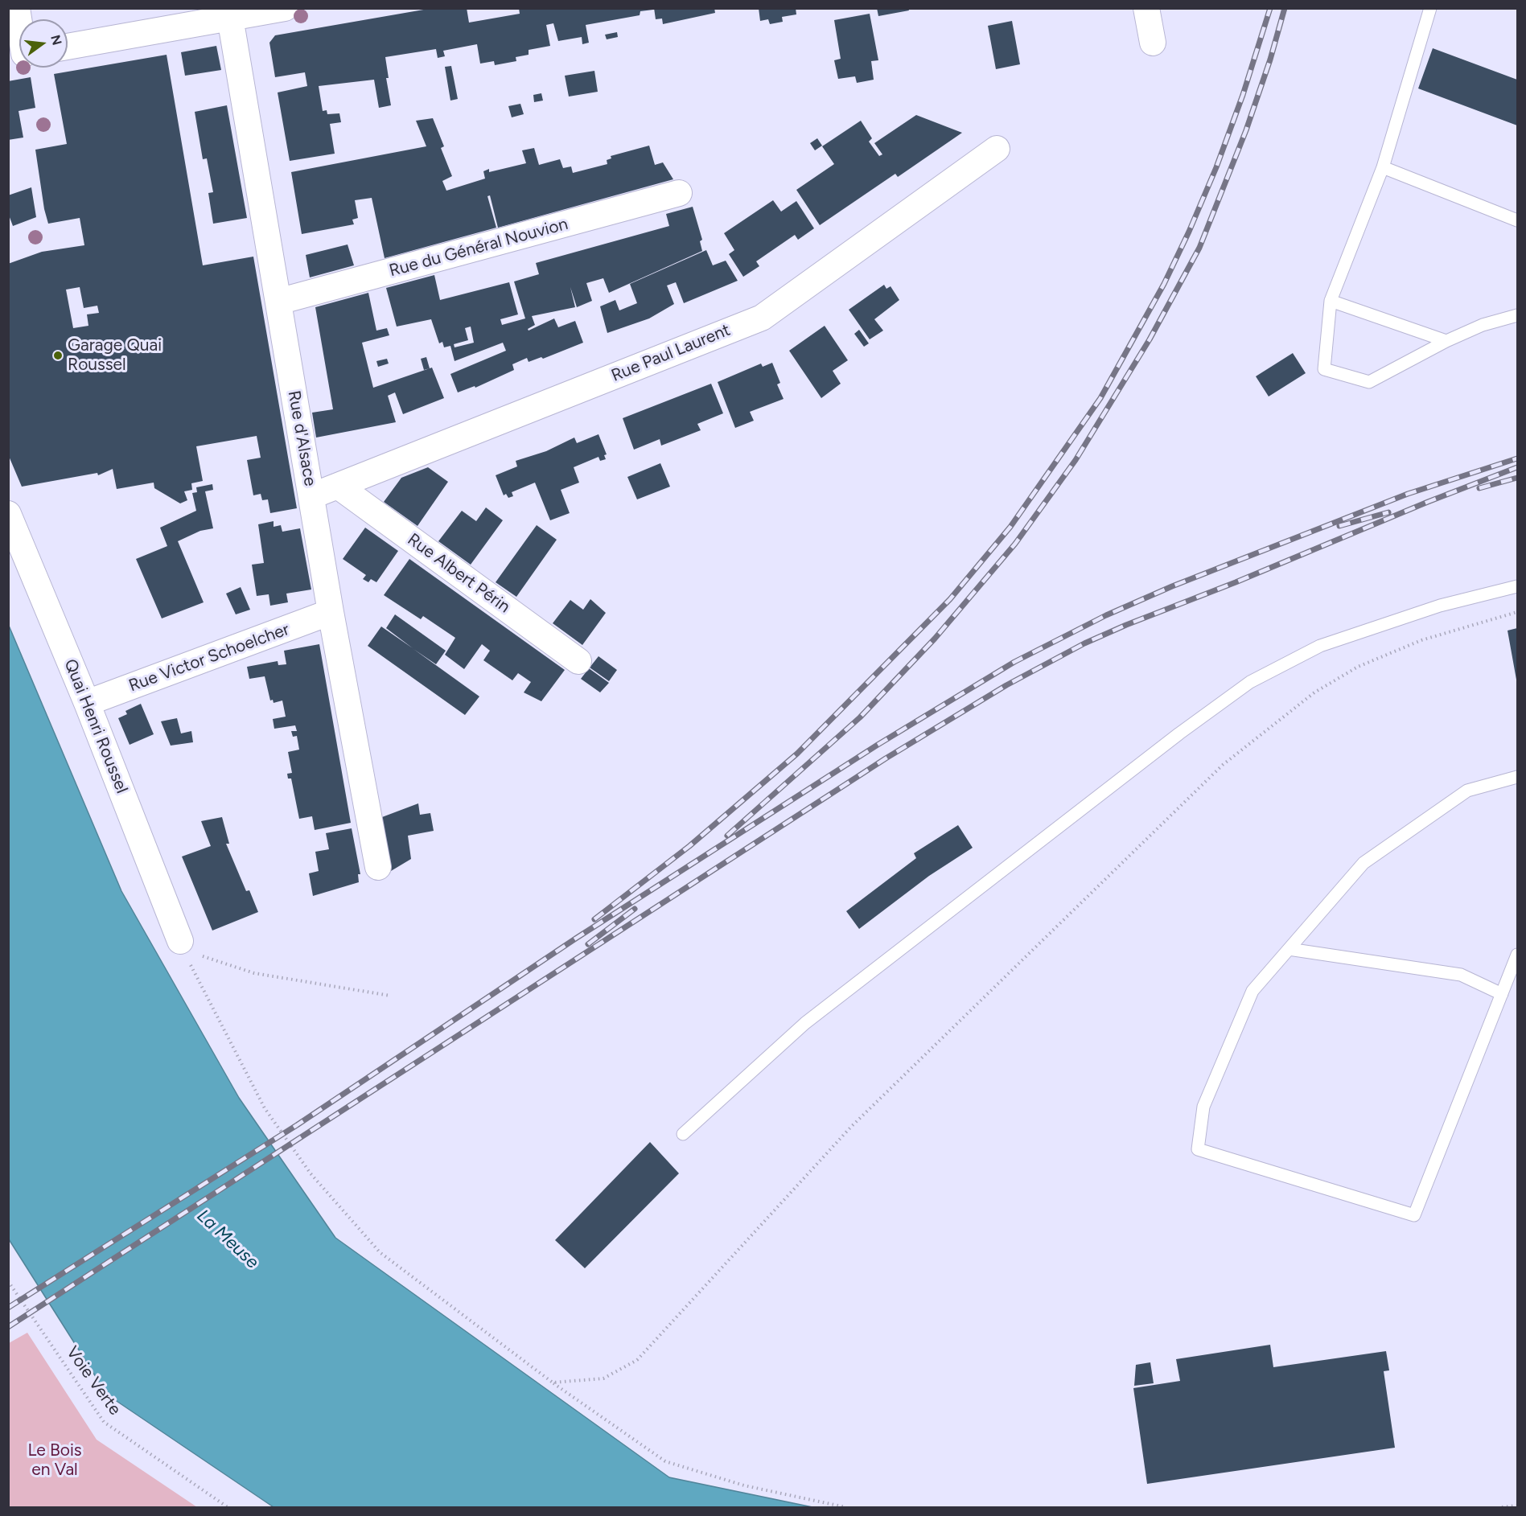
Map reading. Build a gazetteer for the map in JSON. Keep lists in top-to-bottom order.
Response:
{
  "streets": {
    "street": [
      "Rue du Général Nouvion",
      "Rue Paul Laurent",
      "Rue d'Alsace",
      "Rue Albert Périn",
      "Rue Victor Schoelcher",
      "Quai Henri Roussel"
    ],
    "path": ["Voie Verte"]
  },
  "crossings": [
    ["Rue du Général Nouvion", "Rue d'Alsace"],
    ["Rue Paul Laurent", "Rue d'Alsace"],
    ["Rue Paul Laurent", "Rue Albert Périn"],
    ["Rue d'Alsace", "Rue Victor Schoelcher"],
    ["Rue Victor Schoelcher", "Quai Henri Roussel"]
  ],
  "water": ["La Meuse"],
  "parks": ["Le Bois en Val"],
  "places": ["Garage Quai Roussel"],
  "north": "right"
}
